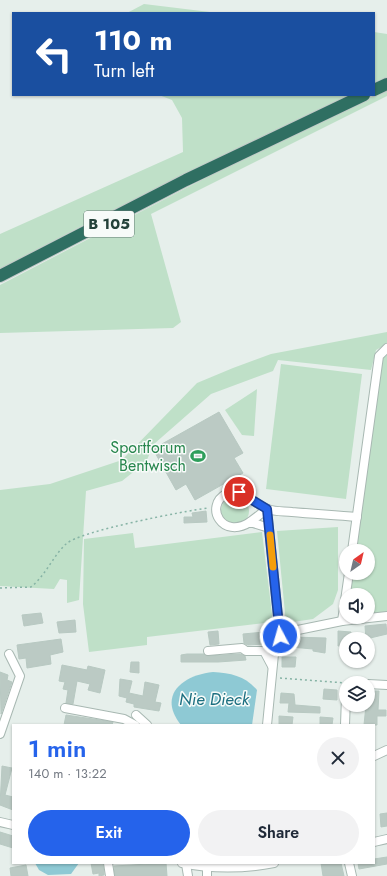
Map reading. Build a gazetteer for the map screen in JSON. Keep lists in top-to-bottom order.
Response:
{
  "streets": {
    "highway": ["B 105"]
  },
  "water": ["Nie Dieck"],
  "places": {
    "sports": ["Sportforum Bentwisch"]
  },
  "north": "top right",
  "page": {
    "turn": ["110 m", "Turn left"],
    "heading": ["1 min", "140 m · 13:22"],
    "buttons": ["Exit", "Share"]
  }
}
